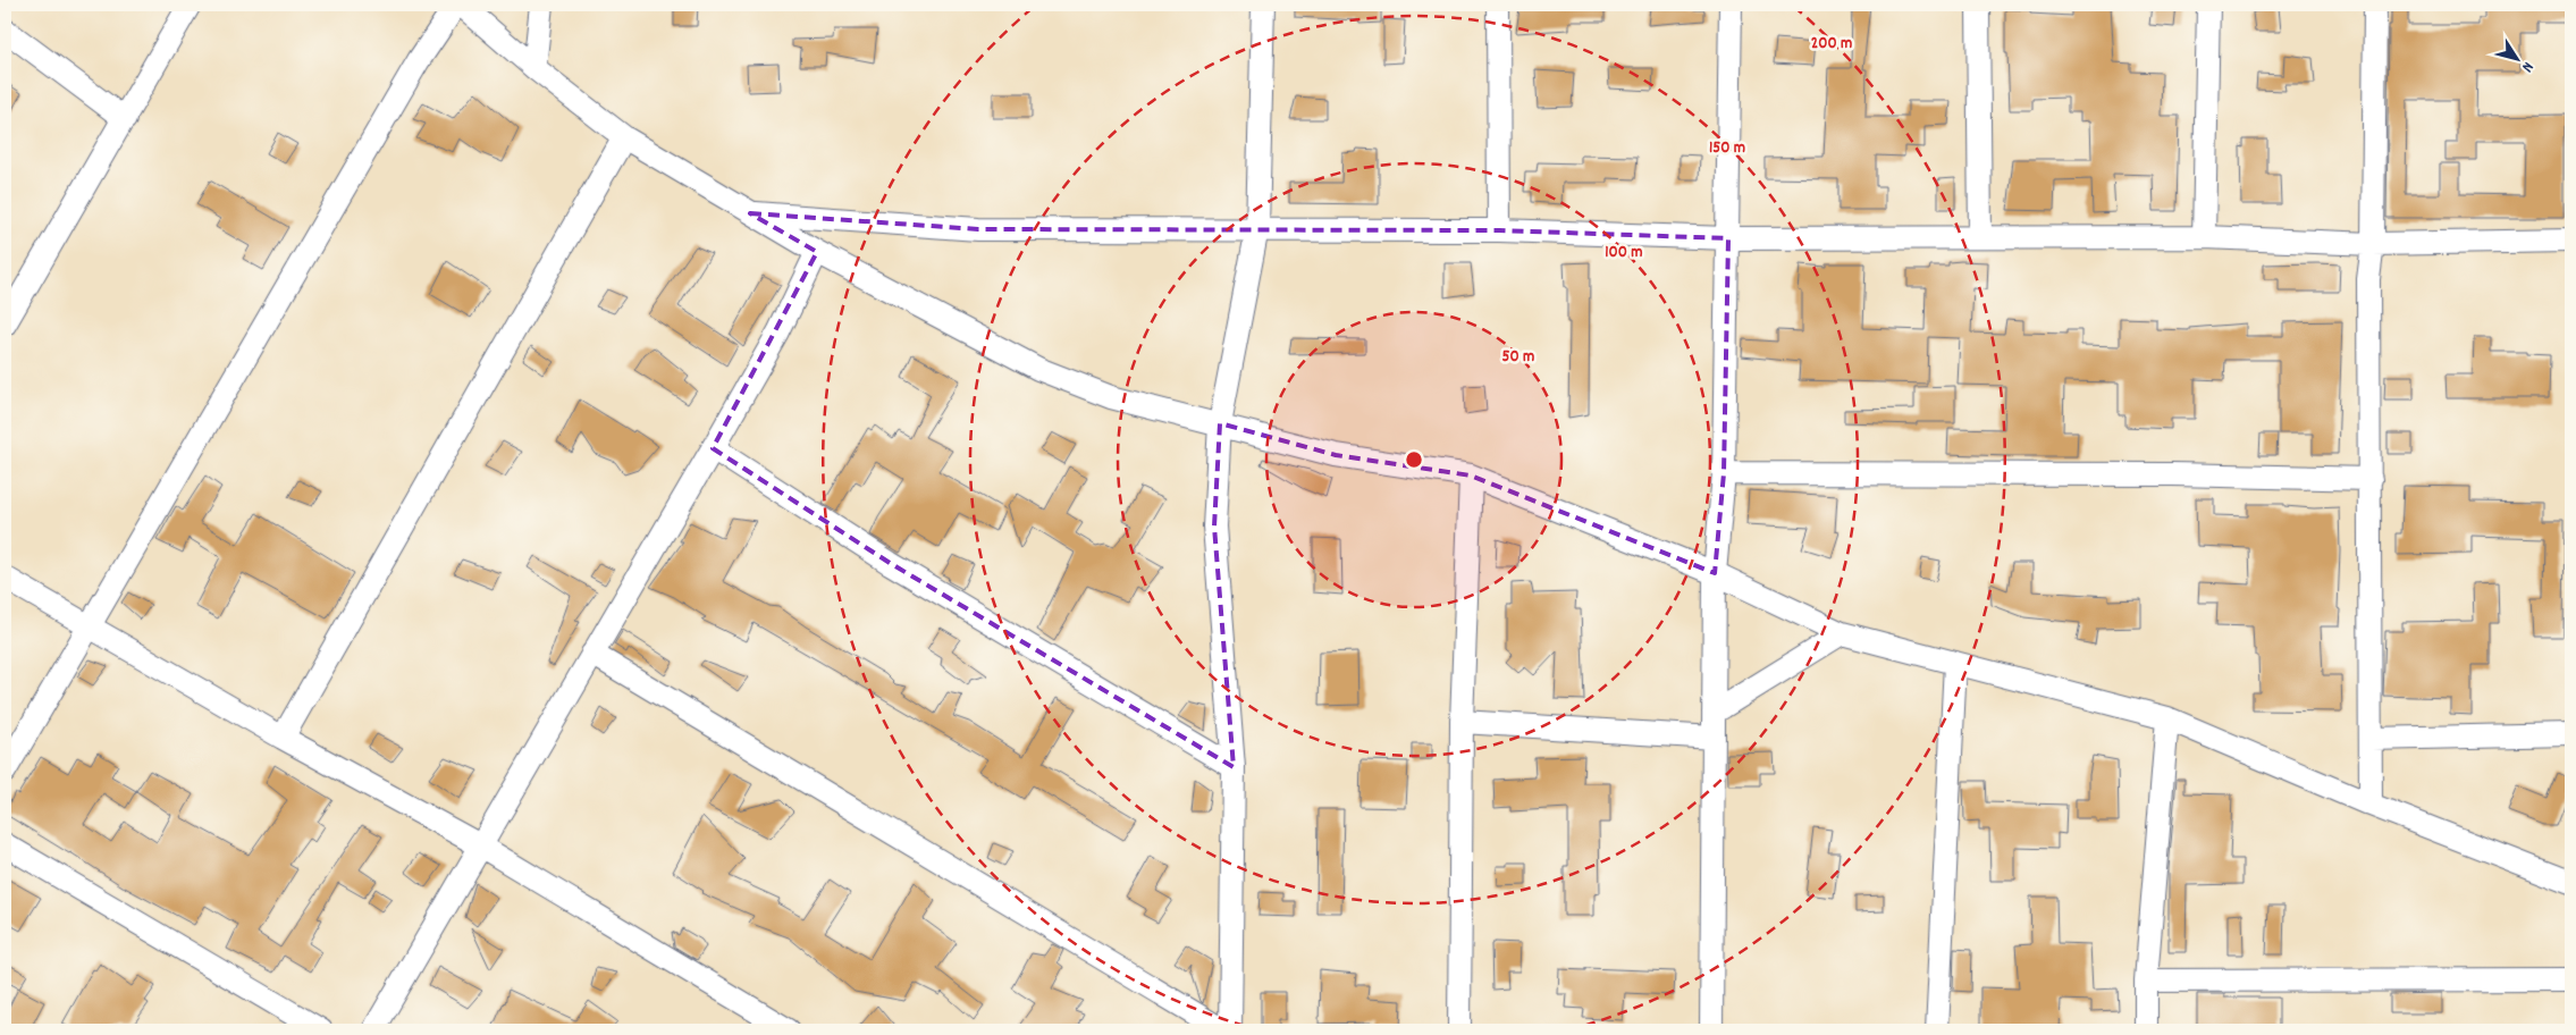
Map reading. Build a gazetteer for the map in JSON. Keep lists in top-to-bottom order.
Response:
{
  "north": "bottom right",
  "rings": [
    "200 m",
    "150 m",
    "100 m",
    "50 m"
  ]
}
